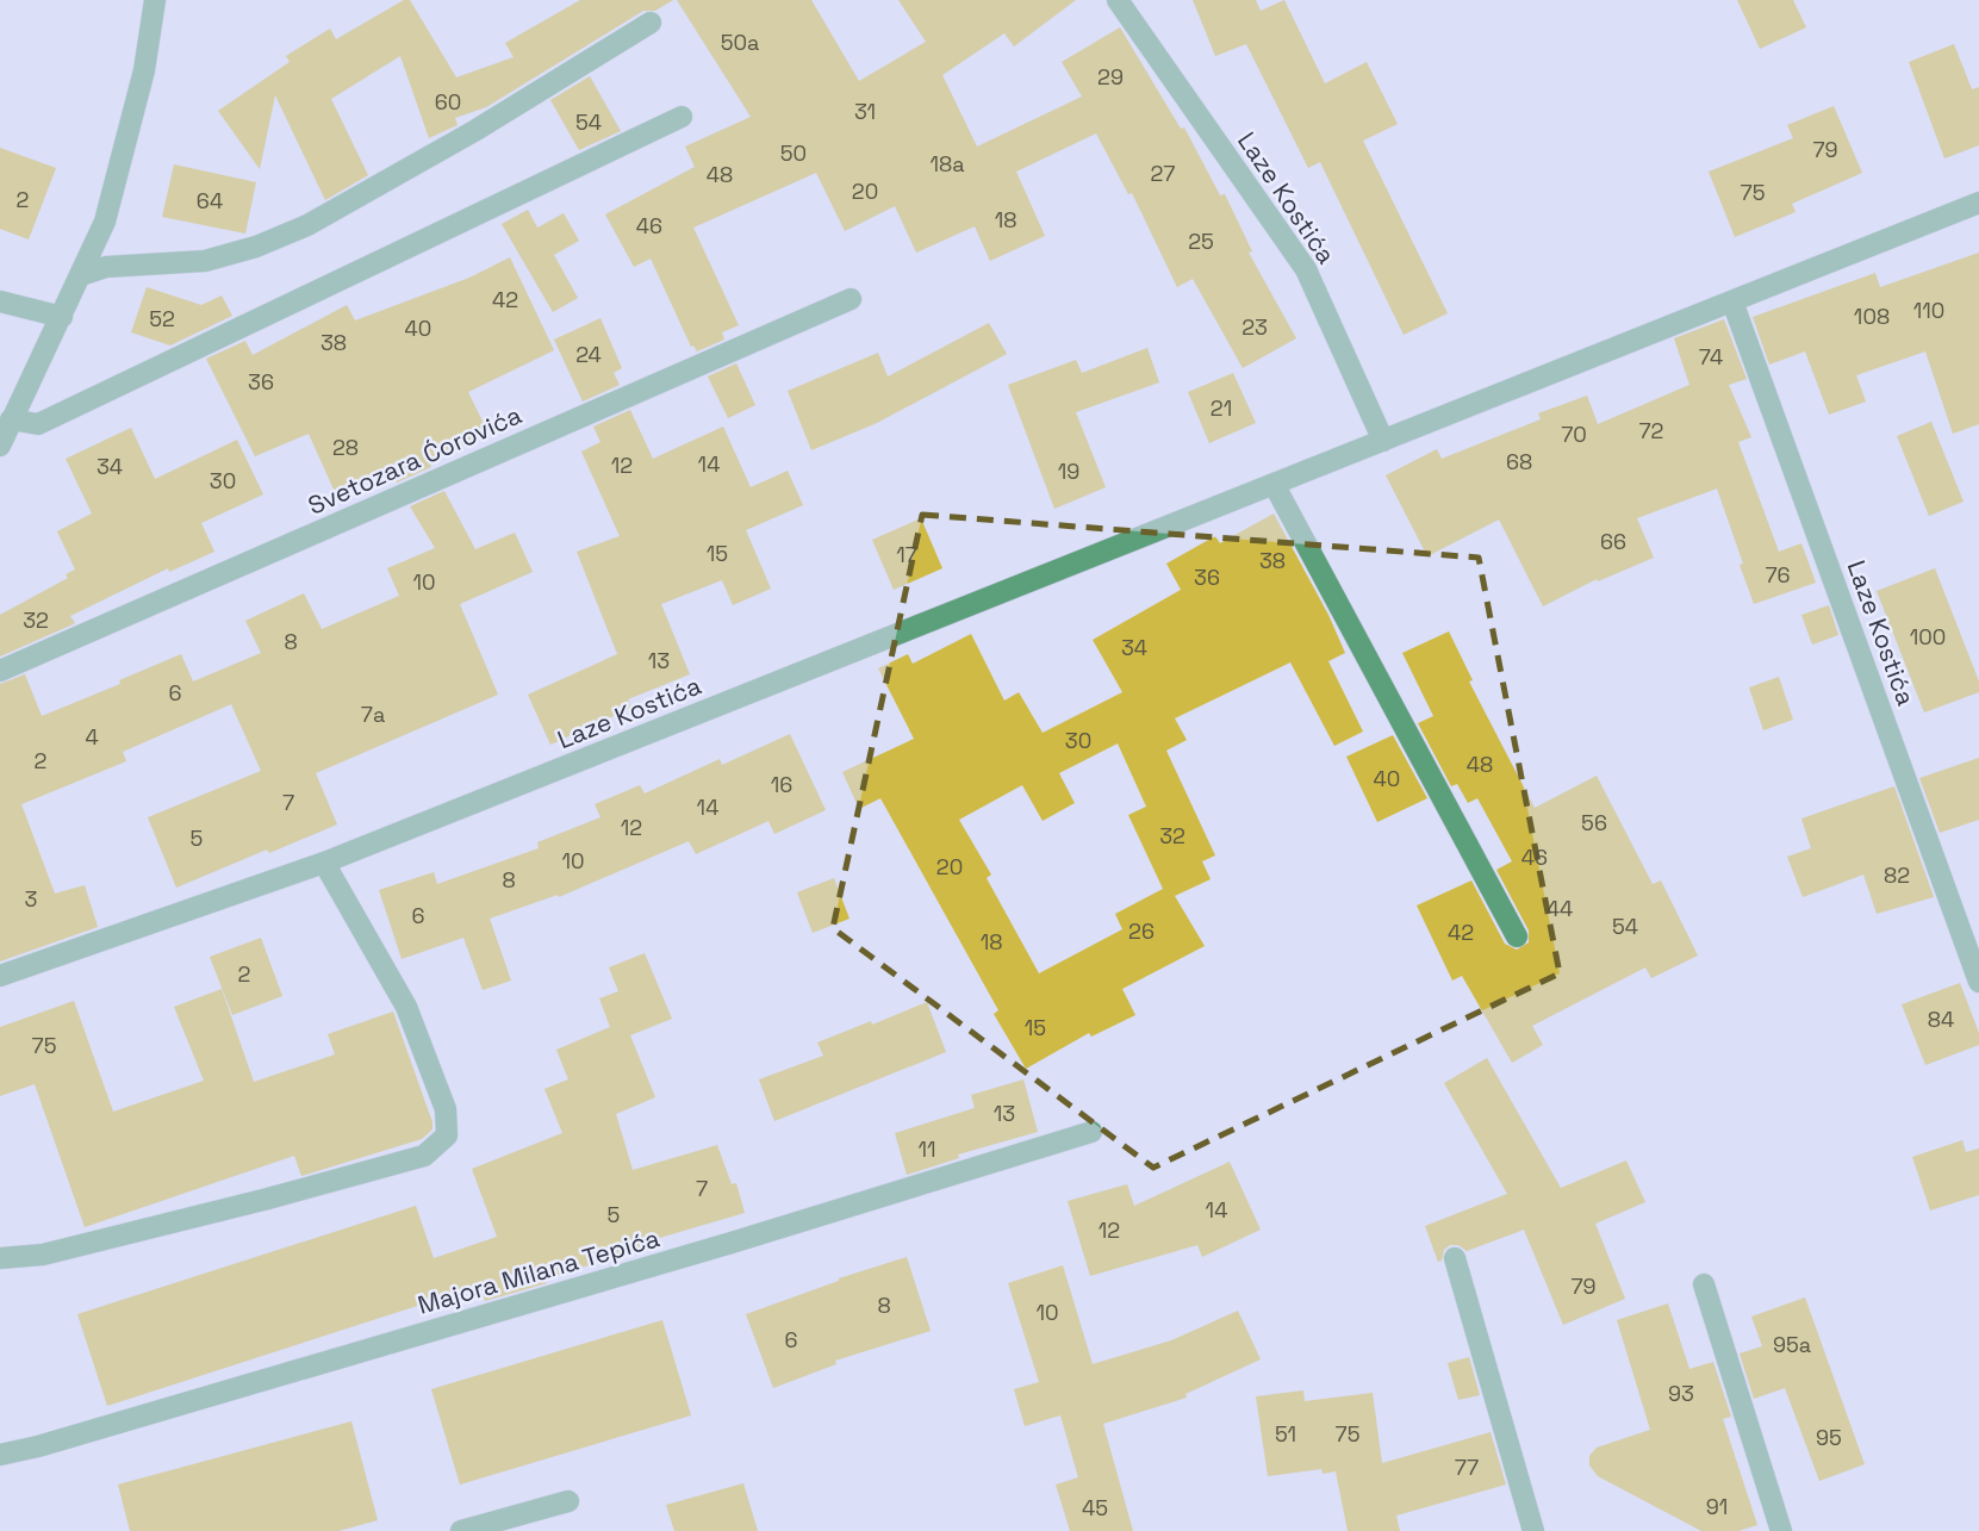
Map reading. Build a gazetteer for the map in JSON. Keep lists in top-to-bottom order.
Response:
{
  "streets": {
    "street": ["Laze Kostića", "Svetozara Ćorovića", "Majora Milana Tepića"]
  },
  "house_numbers": [
    "50a",
    "29",
    "60",
    "31",
    "54",
    "79",
    "50",
    "18a",
    "27",
    "48",
    "20",
    "75",
    "2",
    "64",
    "18",
    "46",
    "25",
    "42",
    "110",
    "108",
    "52",
    "23",
    "40",
    "38",
    "24",
    "74",
    "36",
    "21",
    "72",
    "70",
    "28",
    "68",
    "14",
    "12",
    "34",
    "19",
    "30",
    "66",
    "15",
    "17",
    "38",
    "76",
    "36",
    "10",
    "32",
    "100",
    "8",
    "34",
    "13",
    "6",
    "7a",
    "4",
    "30",
    "2",
    "48",
    "40",
    "16",
    "7",
    "14",
    "56",
    "12",
    "32",
    "5",
    "46",
    "10",
    "20",
    "82",
    "8",
    "3",
    "44",
    "6",
    "54",
    "26",
    "42",
    "18",
    "2",
    "84",
    "15",
    "75",
    "13",
    "11",
    "7",
    "14",
    "5",
    "12",
    "79",
    "8",
    "10",
    "6",
    "95a",
    "93",
    "51",
    "75",
    "95",
    "77",
    "91",
    "45"
  ]
}
